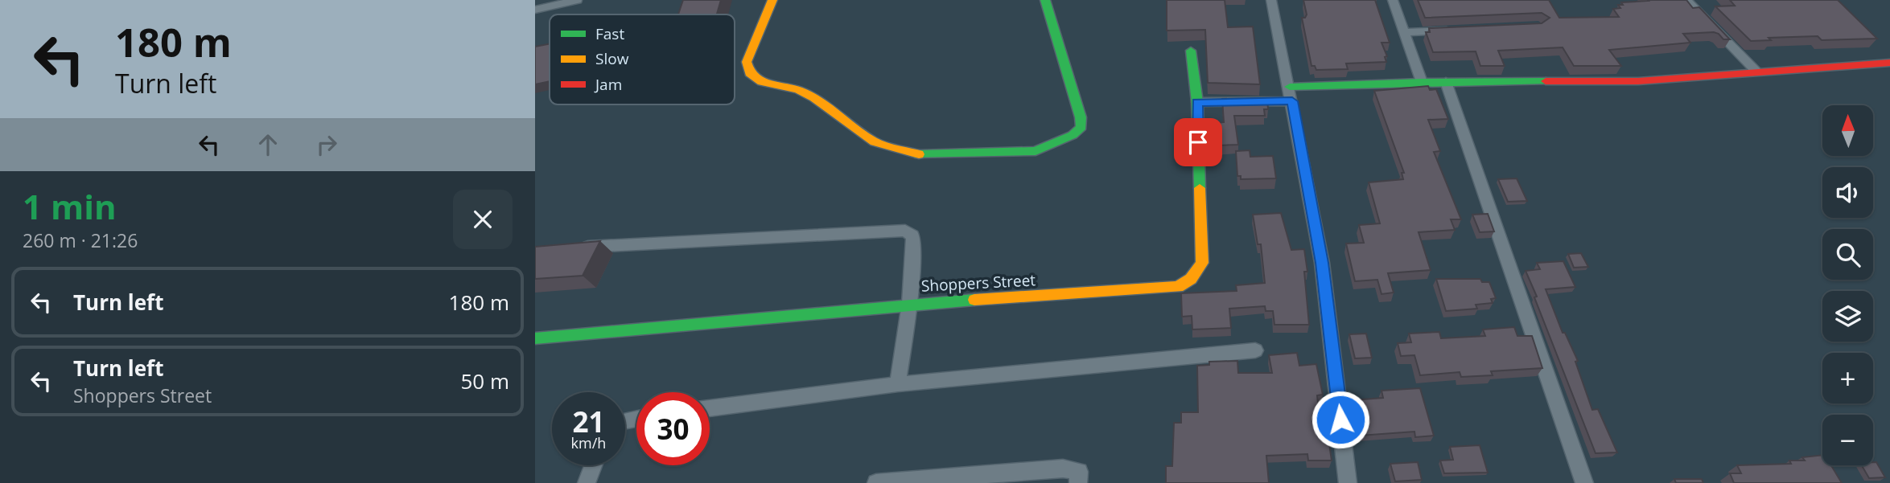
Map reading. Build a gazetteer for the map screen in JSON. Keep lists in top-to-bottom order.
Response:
{
  "streets": {
    "street": ["Shoppers Street"]
  },
  "legend": ["Fast", "Slow", "Jam"],
  "north": "top",
  "page": {
    "turn": ["180 m", "Turn left"],
    "map_buttons": ["+", "−"],
    "heading": ["1 min", "260 m · 21:26"],
    "list": [
      {
        "name": "Turn left",
        "value": "180 m"
      },
      {
        "name": "Turn left",
        "note": "Shoppers Street",
        "value": "50 m"
      }
    ],
    "speed": "21 km/h",
    "limit": "30"
  }
}
